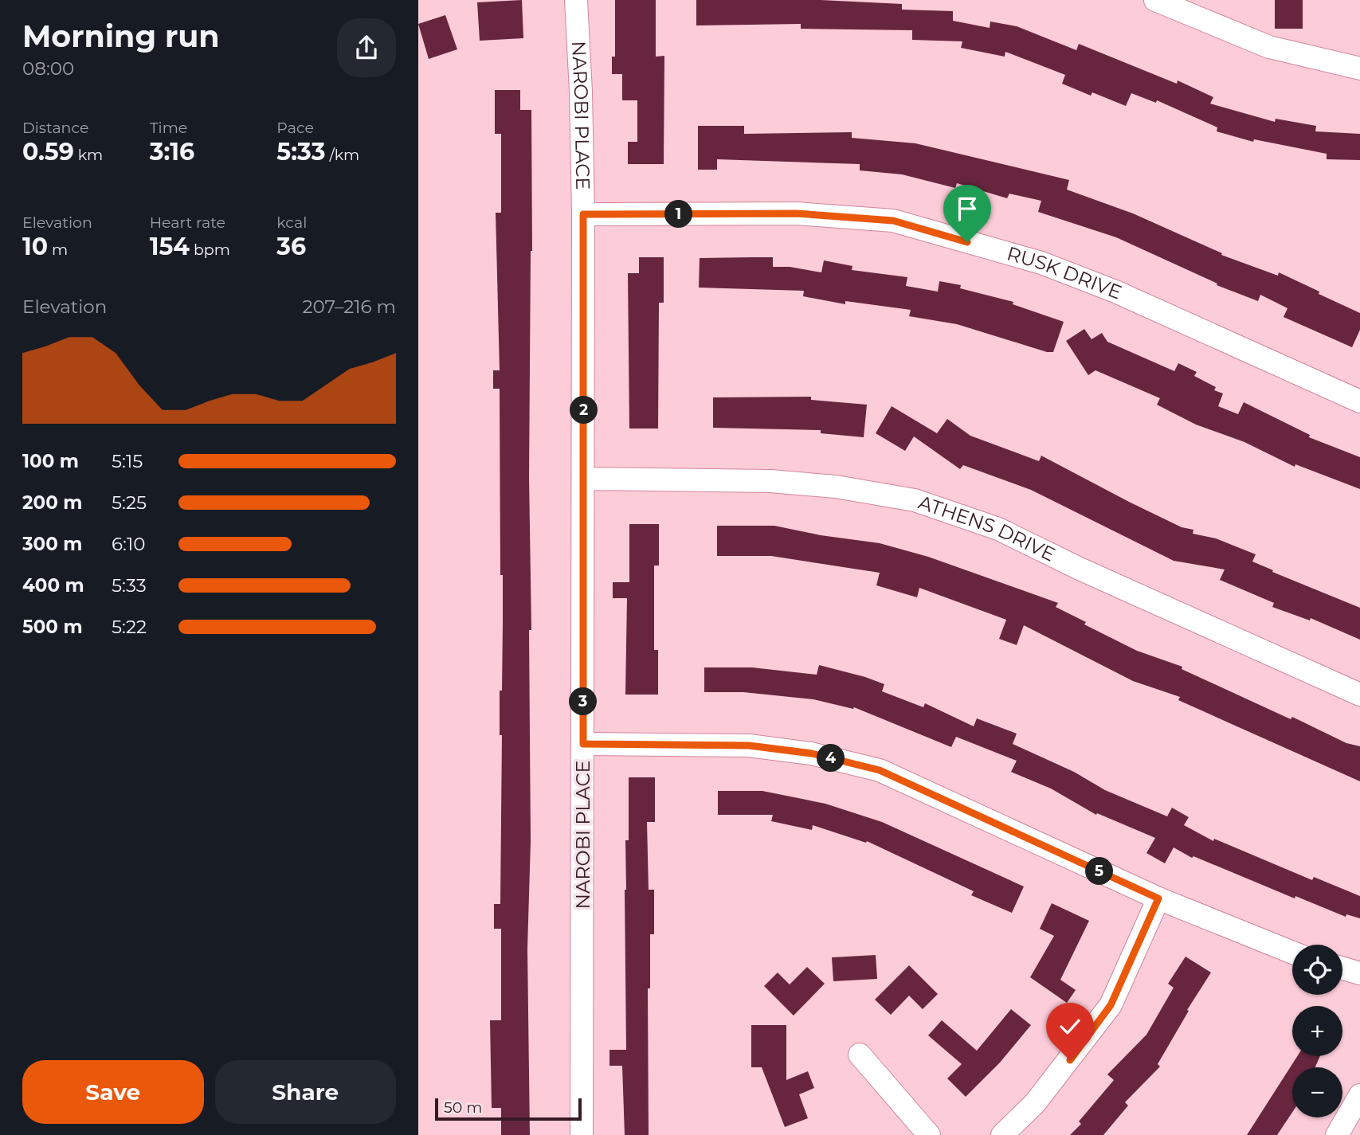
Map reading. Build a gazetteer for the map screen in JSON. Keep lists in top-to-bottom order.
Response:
{
  "streets": {
    "street": ["NAROBI PLACE", "RUSK DRIVE", "ATHENS DRIVE"]
  },
  "crossings": [
    ["NAROBI PLACE", "RUSK DRIVE"],
    ["NAROBI PLACE", "ATHENS DRIVE"]
  ],
  "scale_bar": "50 m",
  "page": {
    "heading": ["Morning run", "08:00"],
    "stats": [
      ["Distance", "0.59 km"],
      ["Time", "3:16"],
      ["Pace", "5:33 /km"],
      ["Elevation", "10 m"],
      ["Heart rate", "154 bpm"],
      ["kcal", "36"]
    ],
    "pins": [
      "1",
      "2",
      "3",
      "4",
      "5"
    ],
    "chart": ["Elevation", "207–216 m"],
    "list": [
      {
        "name": "100 m",
        "note": "5:15"
      },
      {
        "name": "200 m",
        "note": "5:25"
      },
      {
        "name": "300 m",
        "note": "6:10"
      },
      {
        "name": "400 m",
        "note": "5:33"
      },
      {
        "name": "500 m",
        "note": "5:22"
      }
    ],
    "map_buttons": ["+", "−"],
    "buttons": ["Save", "Share"],
    "scale": "50 m"
  }
}
